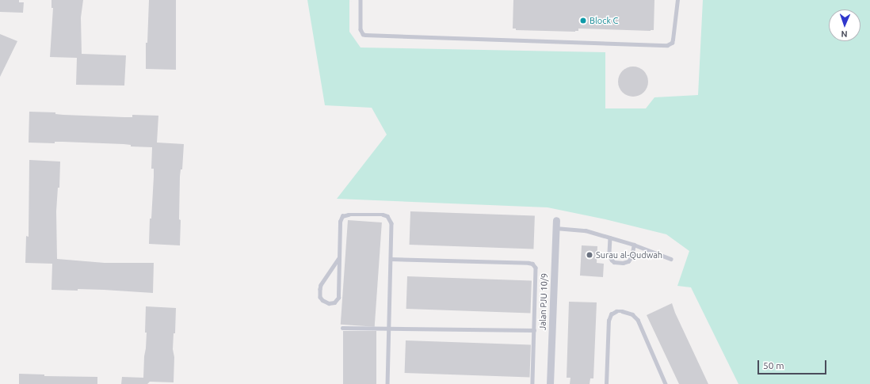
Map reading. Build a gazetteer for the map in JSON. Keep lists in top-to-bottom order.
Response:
{
  "streets": {
    "street": ["Jalan PJU 10/9"]
  },
  "places": ["Block C", "Surau al-Qudwah"],
  "scale_bar": "50 m",
  "north": "bottom"
}
